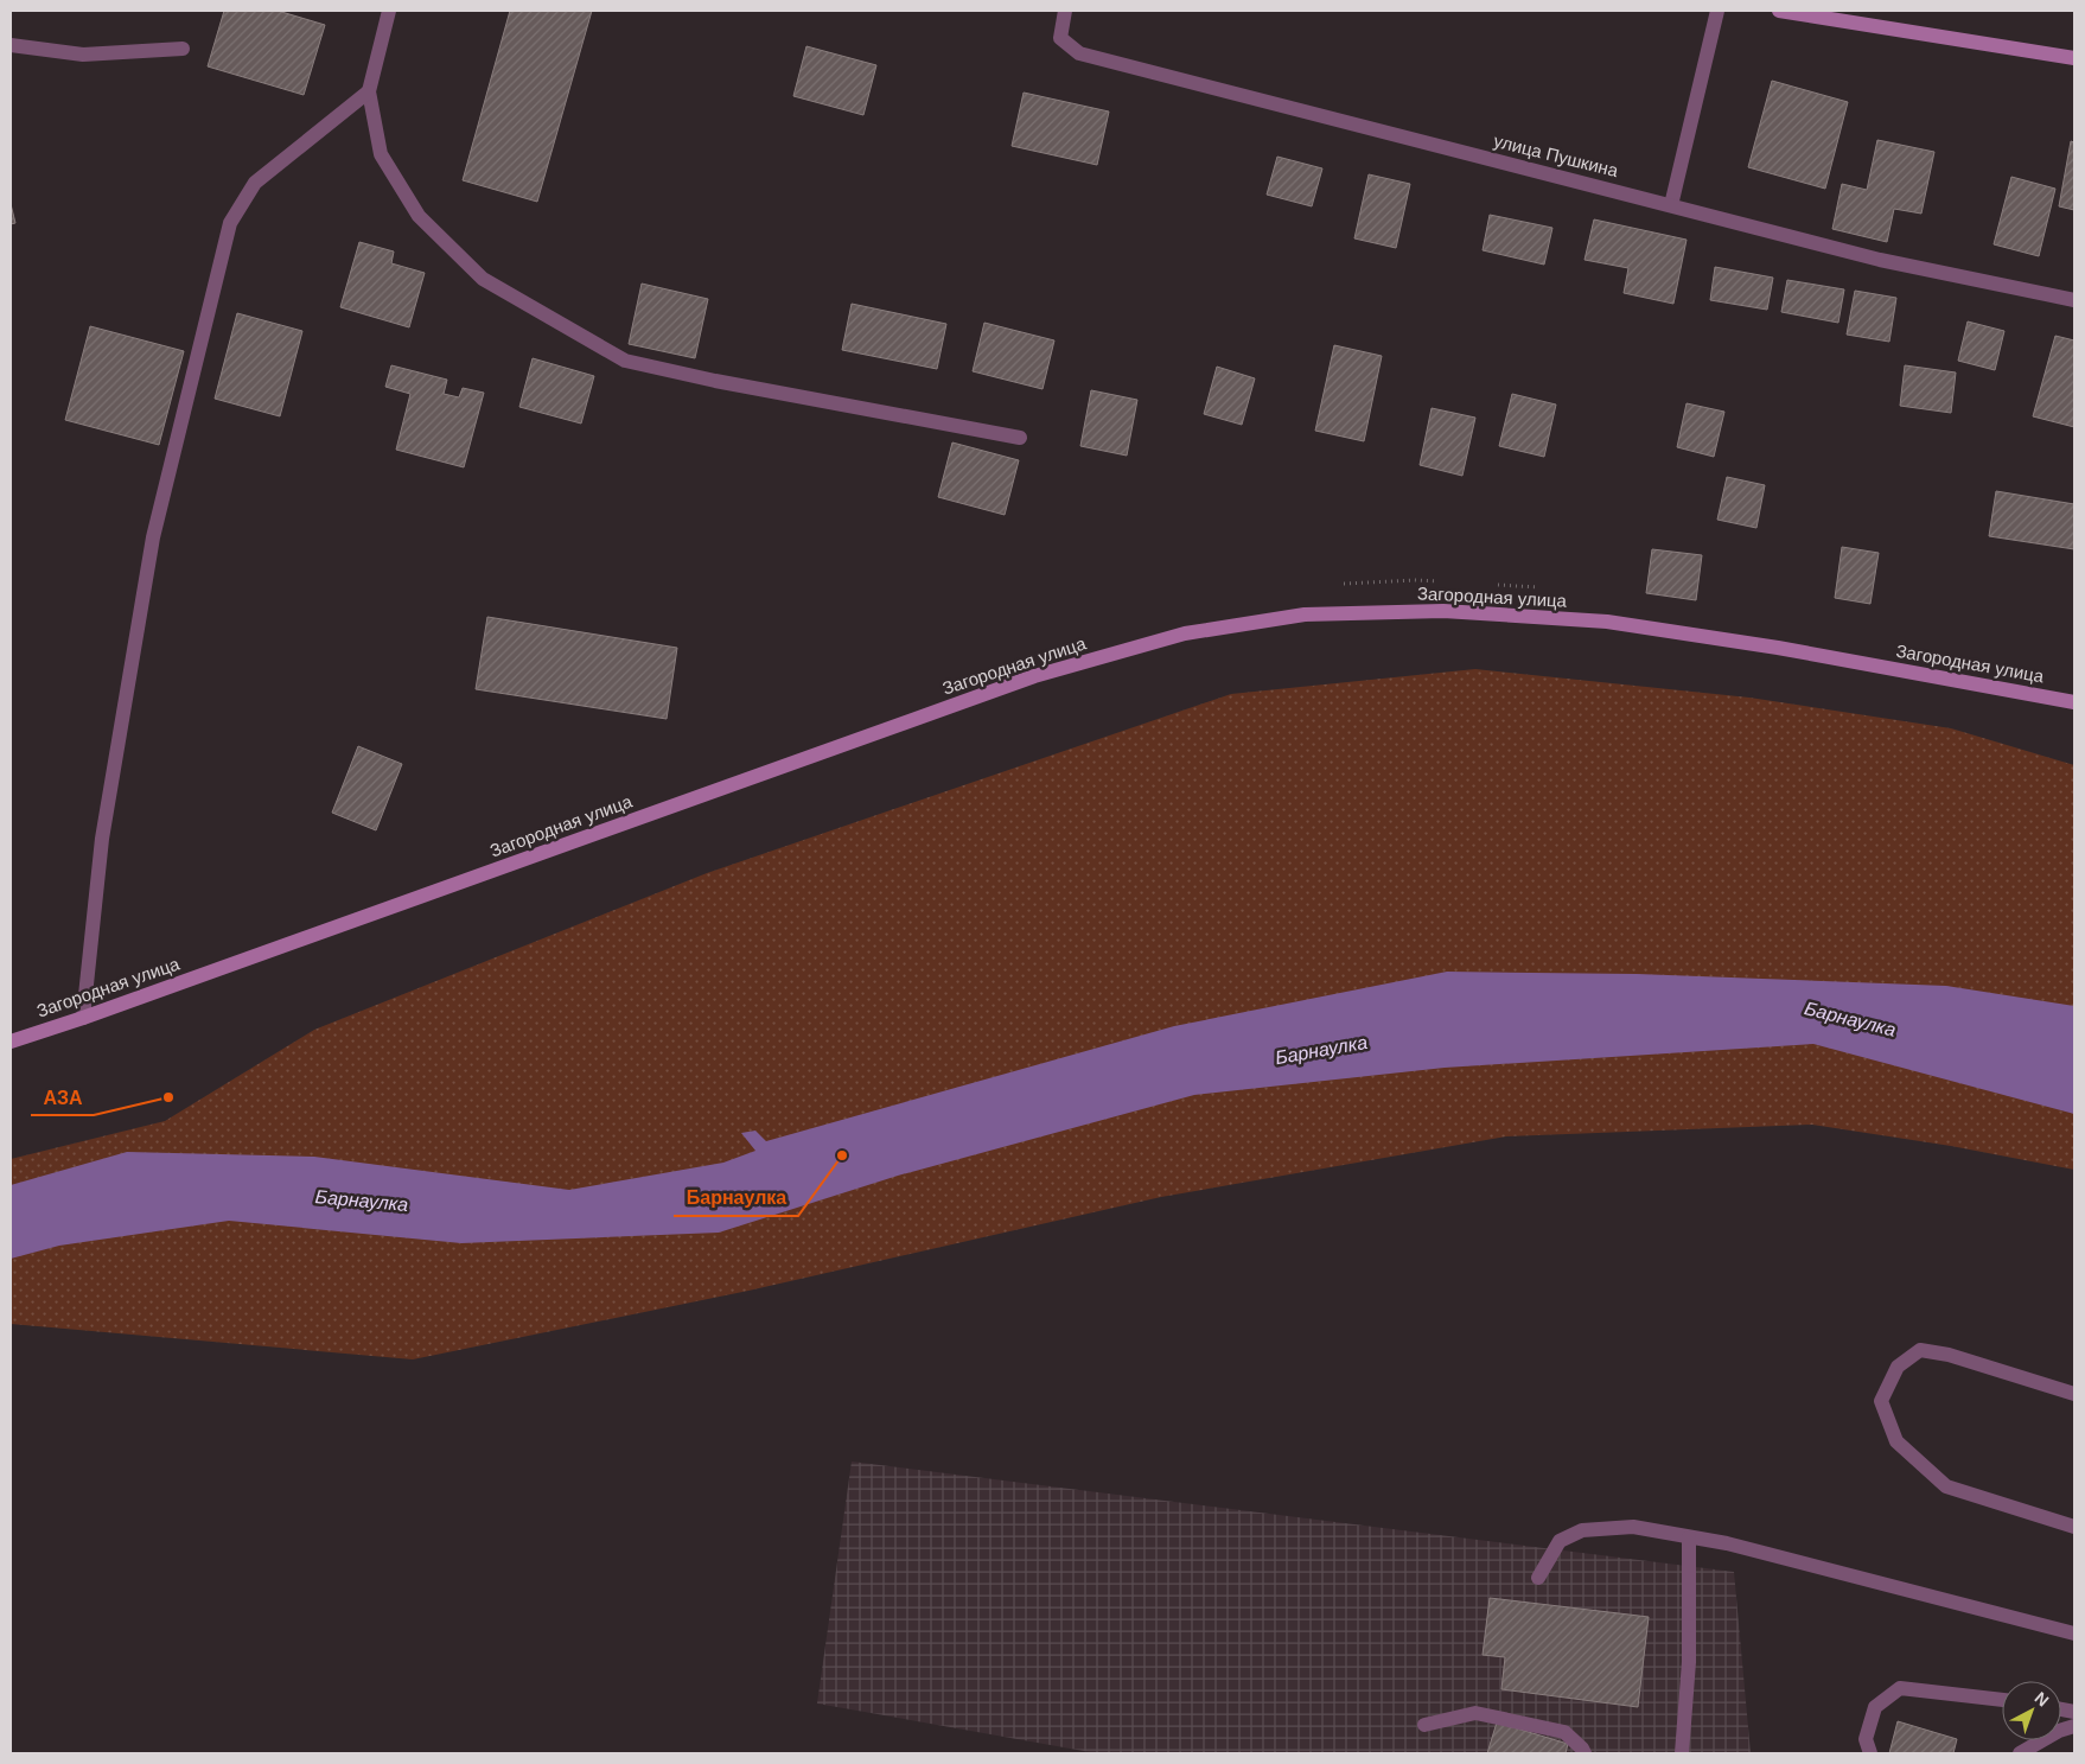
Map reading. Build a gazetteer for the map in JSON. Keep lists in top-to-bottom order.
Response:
{
  "streets": {
    "main road": ["Загородная улица"],
    "street": ["улица Пушкина"]
  },
  "water": ["Барнаулка"],
  "places": ["АЗА", "Барнаулка"],
  "north": "top right"
}
